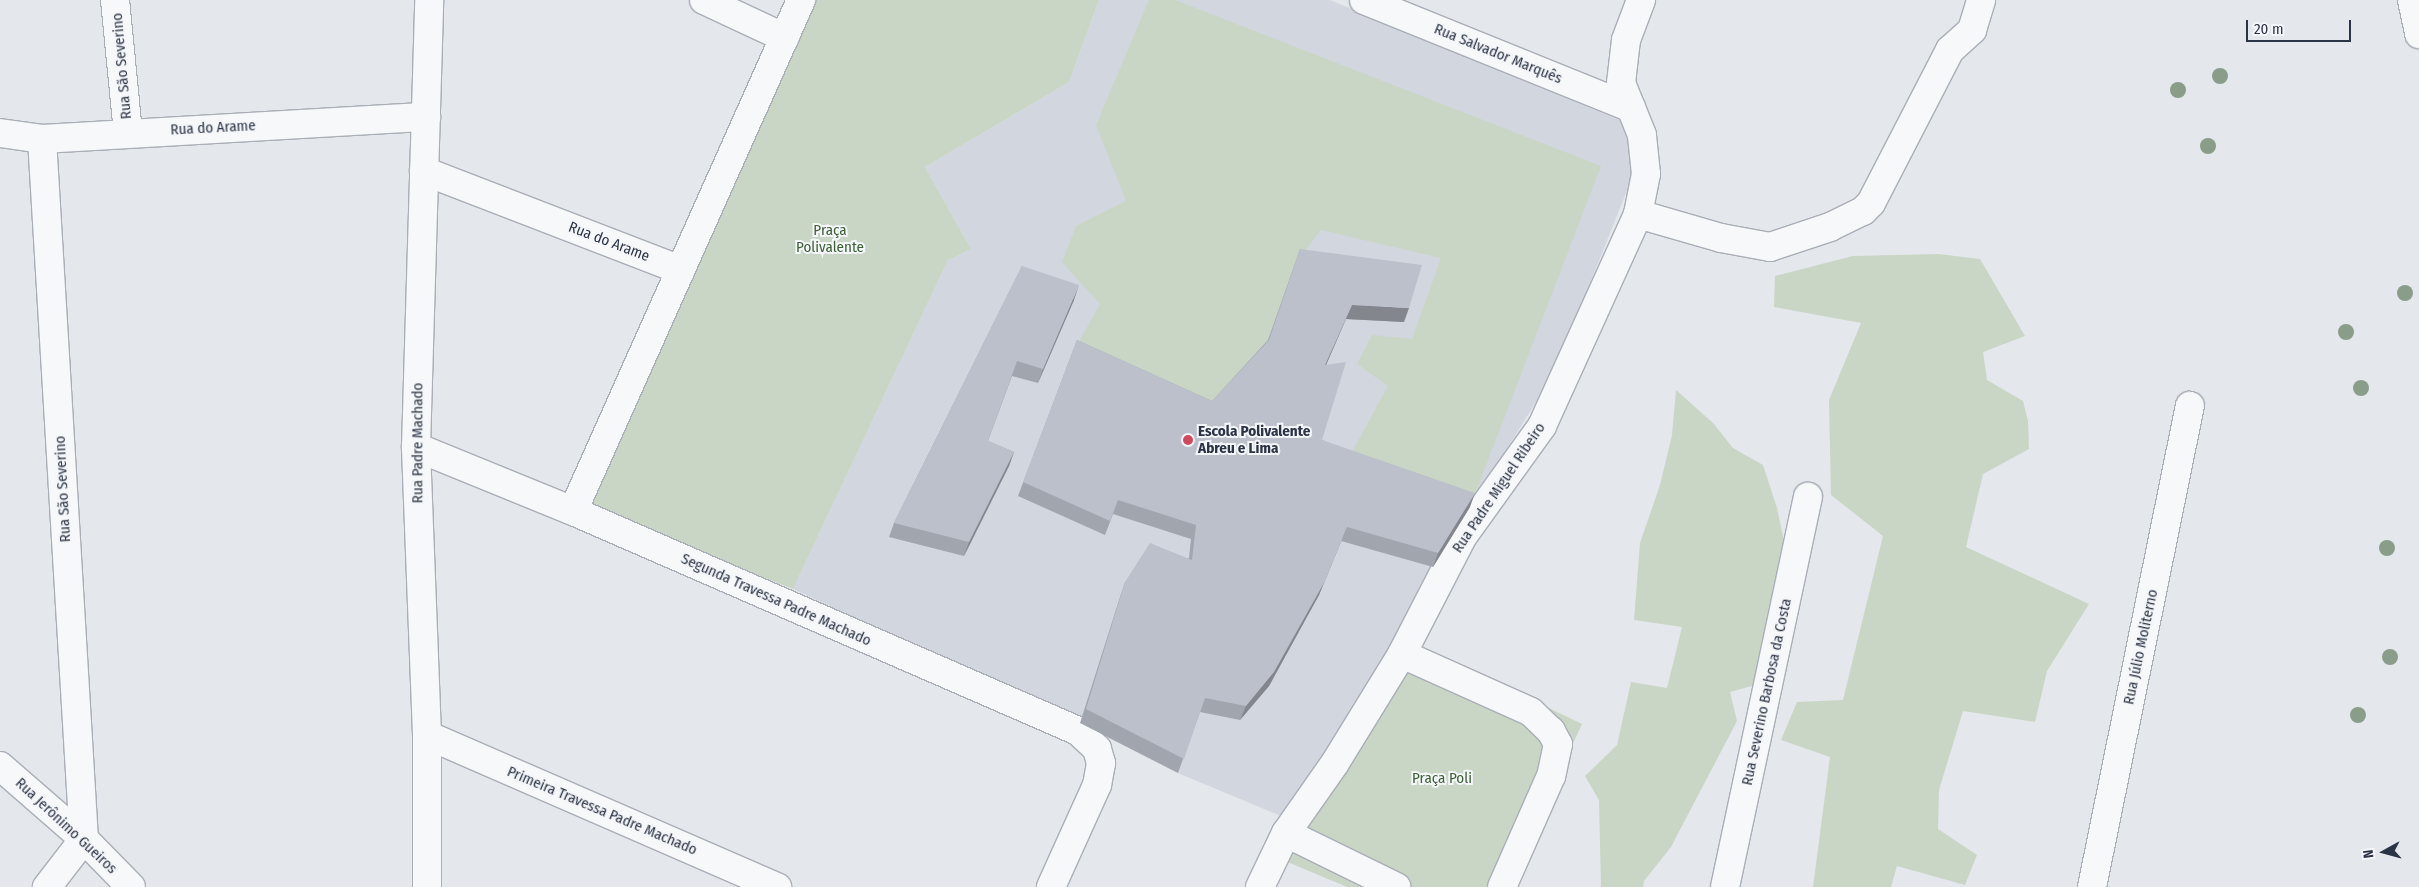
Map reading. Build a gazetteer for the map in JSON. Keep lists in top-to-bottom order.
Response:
{
  "streets": {
    "street": [
      "Rua Salvador Marquês",
      "Rua São Severino",
      "Rua do Arame",
      "Rua Padre Machado",
      "Rua Padre Miguel Ribeiro",
      "Segunda Travessa Padre Machado",
      "Rua Júlio Moliterno",
      "Rua Severino Barbosa da Costa",
      "Primeira Travessa Padre Machado",
      "Rua Jerônimo Gueiros"
    ]
  },
  "crossings": [
    ["Rua Salvador Marquês", "Rua Padre Miguel Ribeiro"],
    ["Rua São Severino", "Rua do Arame"],
    ["Rua São Severino", "Rua Jerônimo Gueiros"],
    ["Rua do Arame", "Rua Padre Machado"],
    ["Rua Padre Machado", "Segunda Travessa Padre Machado"],
    ["Rua Padre Machado", "Primeira Travessa Padre Machado"]
  ],
  "parks": ["Praça Polivalente", "Praça Poli"],
  "places": ["Escola Polivalente Abreu e Lima"],
  "scale_bar": "20 m",
  "north": "left"
}
